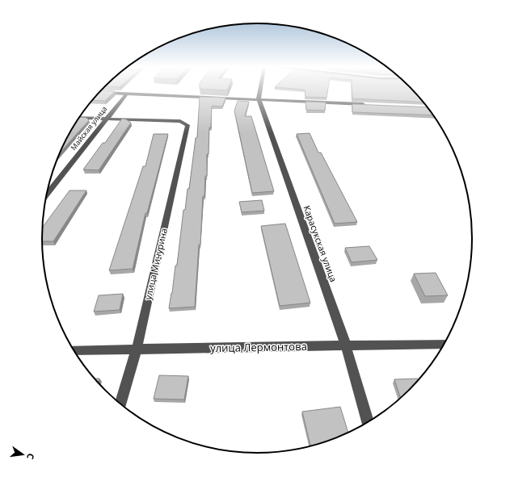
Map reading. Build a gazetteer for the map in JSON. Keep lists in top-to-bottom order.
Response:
{
  "streets": {
    "street": [
      "Майская улица",
      "Карасукская улица",
      "улица Мичурина",
      "улица Лермонтова"
    ]
  },
  "crossings": [
    ["Майская улица", "улица Мичурина"],
    ["Карасукская улица", "улица Лермонтова"],
    ["улица Мичурина", "улица Лермонтова"]
  ],
  "north": "right"
}
